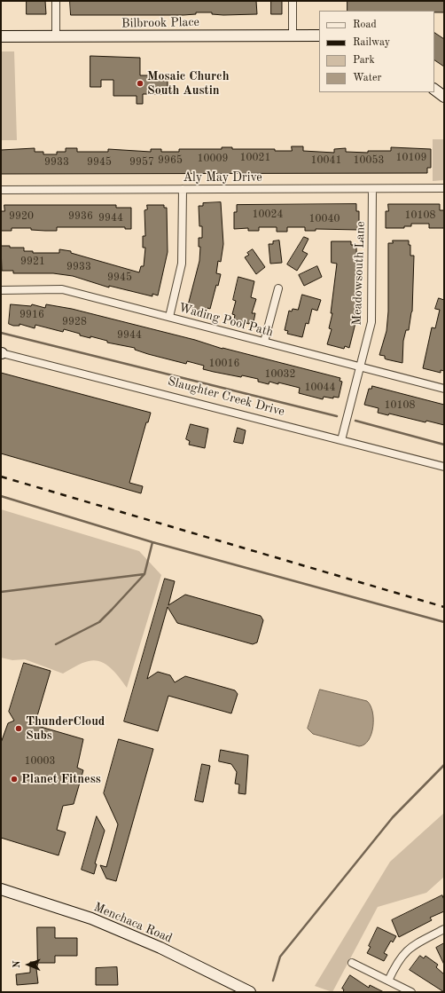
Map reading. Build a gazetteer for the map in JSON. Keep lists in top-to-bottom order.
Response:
{
  "streets": {
    "street": [
      "Bilbrook Place",
      "Aly May Drive",
      "Meadowsouth Lane",
      "Wading Pool Path",
      "Slaughter Creek Drive",
      "Menchaca Road"
    ]
  },
  "crossings": [
    ["Aly May Drive", "Meadowsouth Lane"],
    ["Meadowsouth Lane", "Wading Pool Path"],
    ["Meadowsouth Lane", "Slaughter Creek Drive"]
  ],
  "places": ["Mosaic Church South Austin", "ThunderCloud Subs", "Planet Fitness"],
  "house_numbers": [
    "10021",
    "10109",
    "10009",
    "9965",
    "10041",
    "10053",
    "9933",
    "9945",
    "9957",
    "10024",
    "10108",
    "9920",
    "9936",
    "9944",
    "10040",
    "9921",
    "9933",
    "9945",
    "9916",
    "9928",
    "9944",
    "10016",
    "10032",
    "10044",
    "10108",
    "10003"
  ],
  "legend": [
    "Road",
    "Railway",
    "Park",
    "Water"
  ],
  "north": "left"
}
